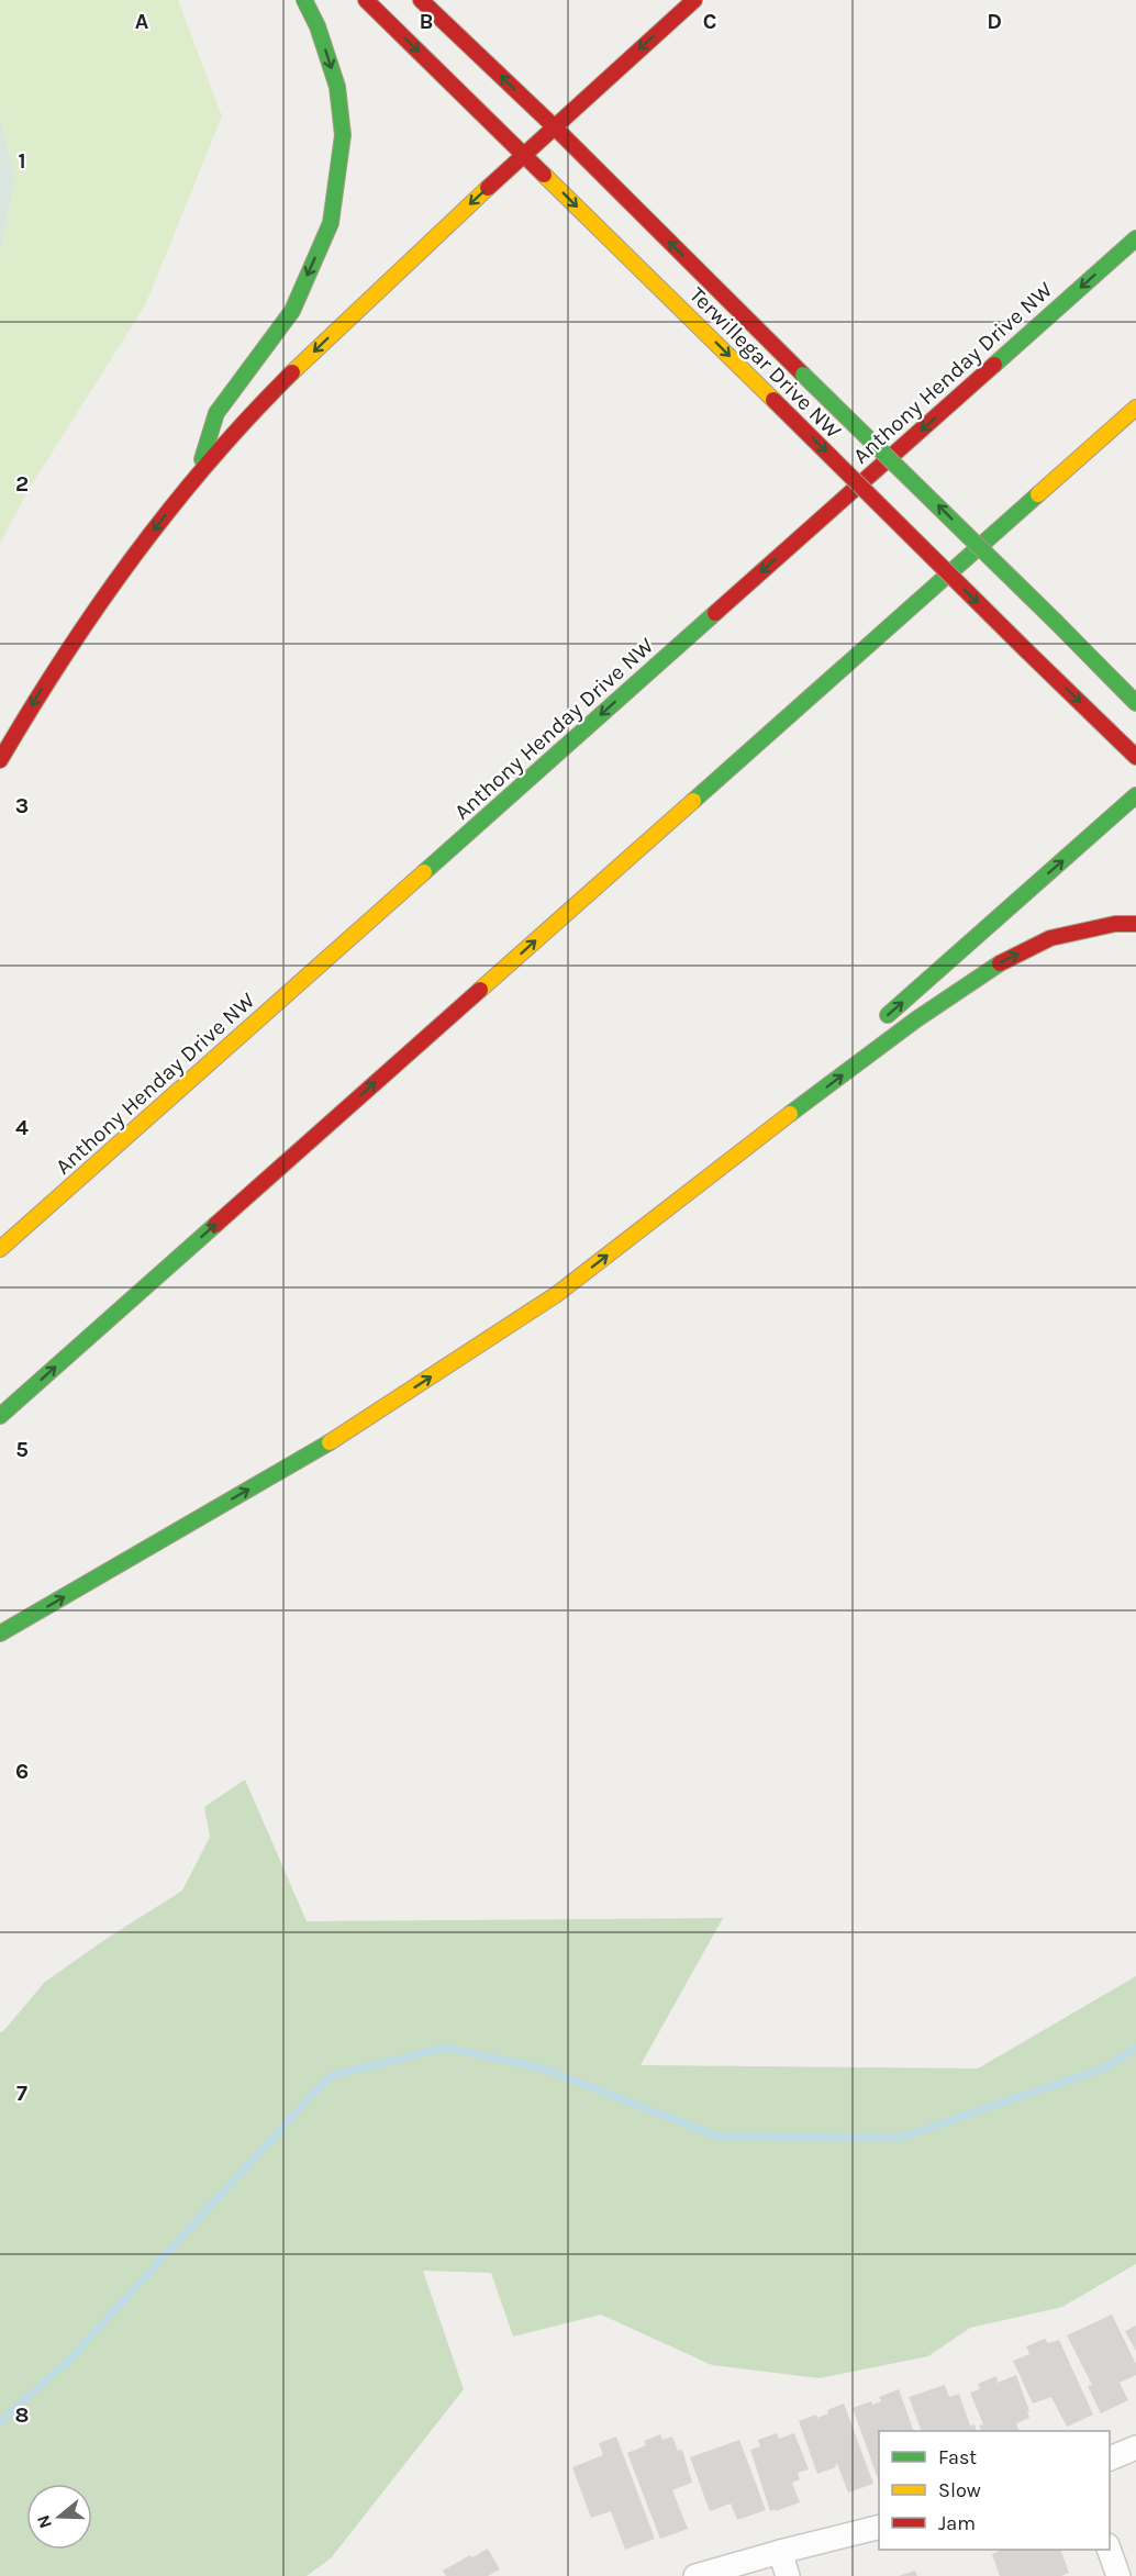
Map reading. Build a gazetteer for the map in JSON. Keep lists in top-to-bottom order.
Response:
{
  "streets": {
    "main road": ["Terwillegar Drive NW", "Anthony Henday Drive NW"]
  },
  "legend": ["Fast", "Slow", "Jam"],
  "north": "left",
  "grid": {
    "columns": [
      "A",
      "B",
      "C",
      "D"
    ],
    "rows": [
      "1",
      "2",
      "3",
      "4",
      "5",
      "6",
      "7",
      "8"
    ]
  }
}
